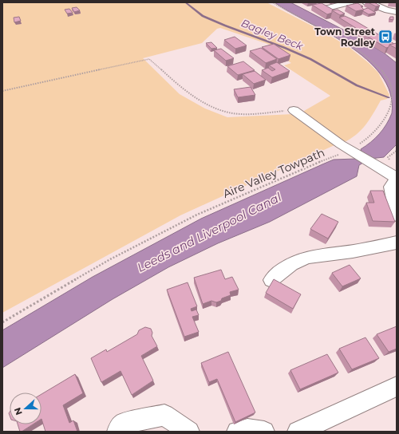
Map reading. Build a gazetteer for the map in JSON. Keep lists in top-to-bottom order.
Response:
{
  "streets": {
    "path": ["Aire Valley Towpath"]
  },
  "water": ["Bagley Beck", "Leeds and Liverpool Canal"],
  "places": {
    "bus stop": ["Town Street Rodley"]
  },
  "north": "left"
}
